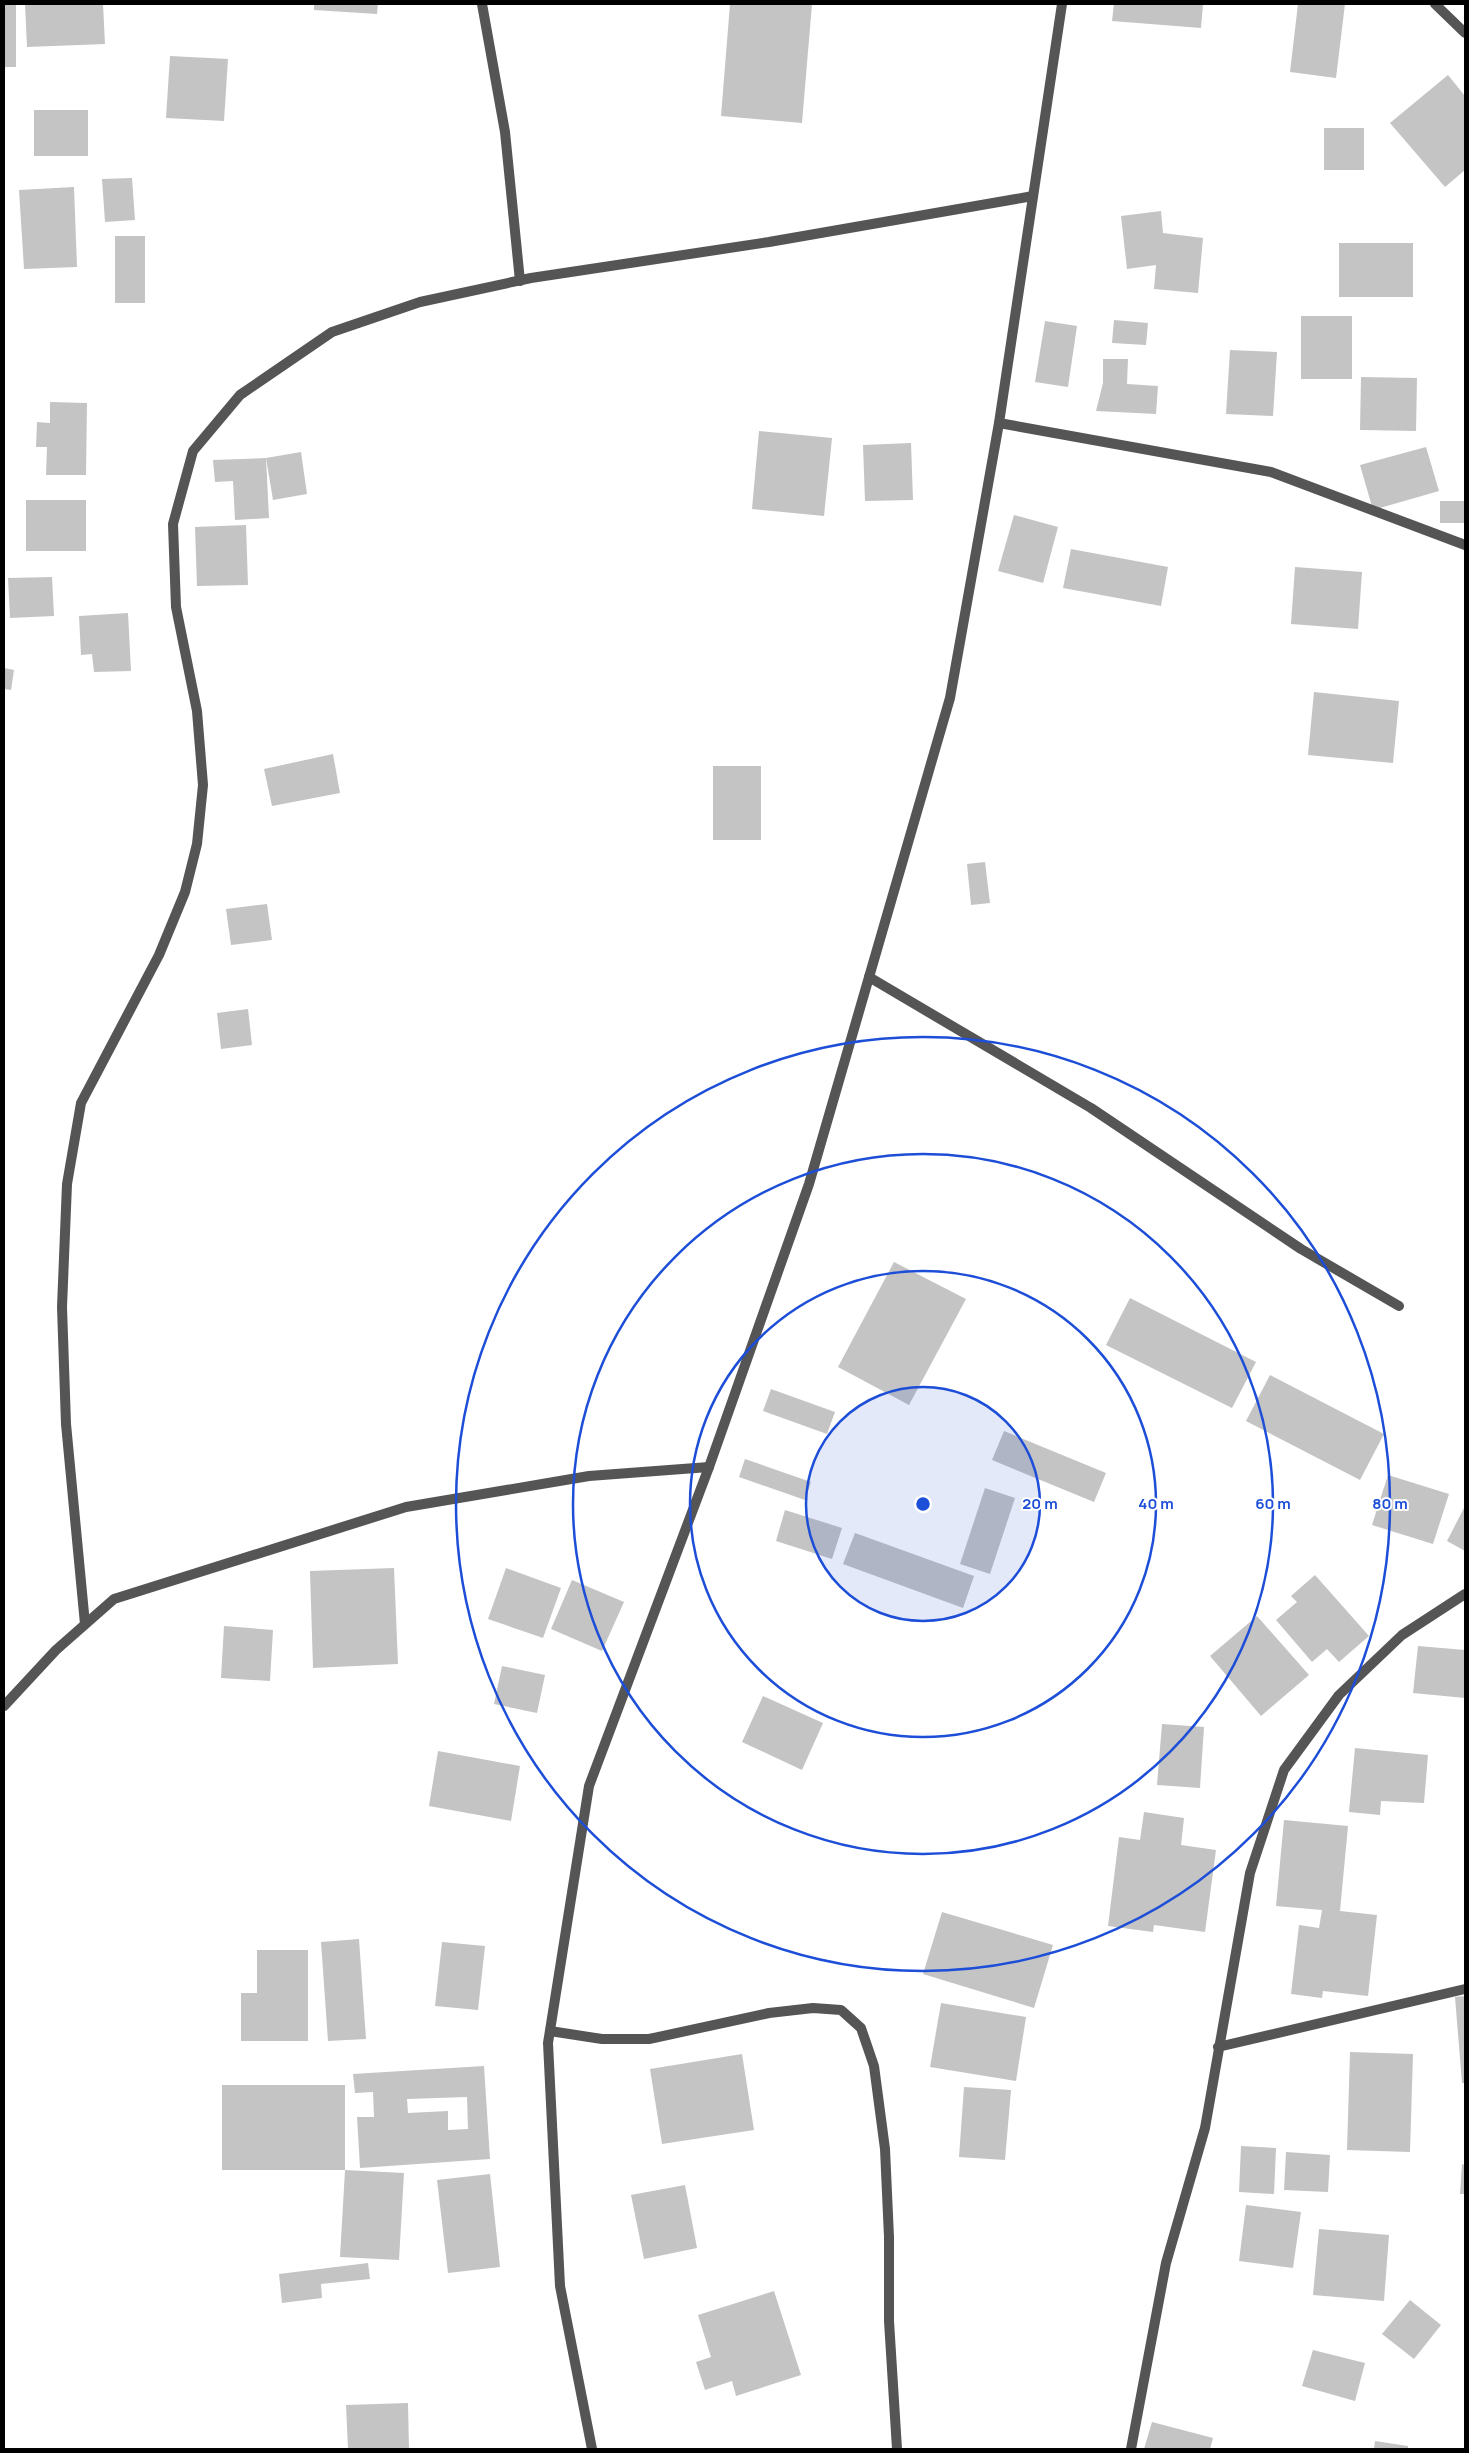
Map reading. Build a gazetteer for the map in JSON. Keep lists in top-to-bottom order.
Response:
{
  "rings": [
    "20 m",
    "40 m",
    "60 m",
    "80 m"
  ]
}
